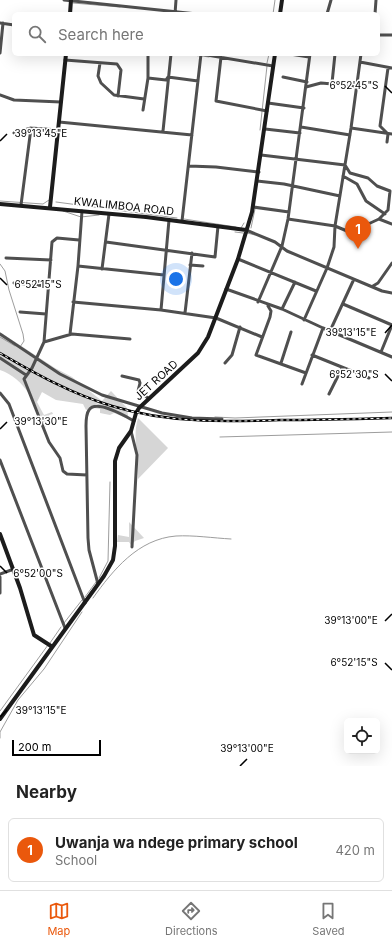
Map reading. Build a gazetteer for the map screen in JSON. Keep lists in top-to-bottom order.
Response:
{
  "streets": {
    "main road": ["KWALIMBOA ROAD", "JET ROAD"]
  },
  "crossings": [
    ["KWALIMBOA ROAD", "JET ROAD"]
  ],
  "scale_bar": "200 m",
  "page": {
    "search": "Search here",
    "pins": "1",
    "scale": "200 m",
    "heading": "Nearby",
    "list": [
      {
        "mark": "1",
        "name": "Uwanja wa ndege primary school",
        "note": "School",
        "value": "420 m"
      }
    ],
    "nav": ["Map", "Directions", "Saved"]
  },
  "coordinates": [
    "6°52'45\"S",
    "39°13'45\"E",
    "6°52'15\"S",
    "39°13'15\"E",
    "6°52'30\"S",
    "39°13'30\"E",
    "6°52'00\"S",
    "39°13'00\"E"
  ]
}
